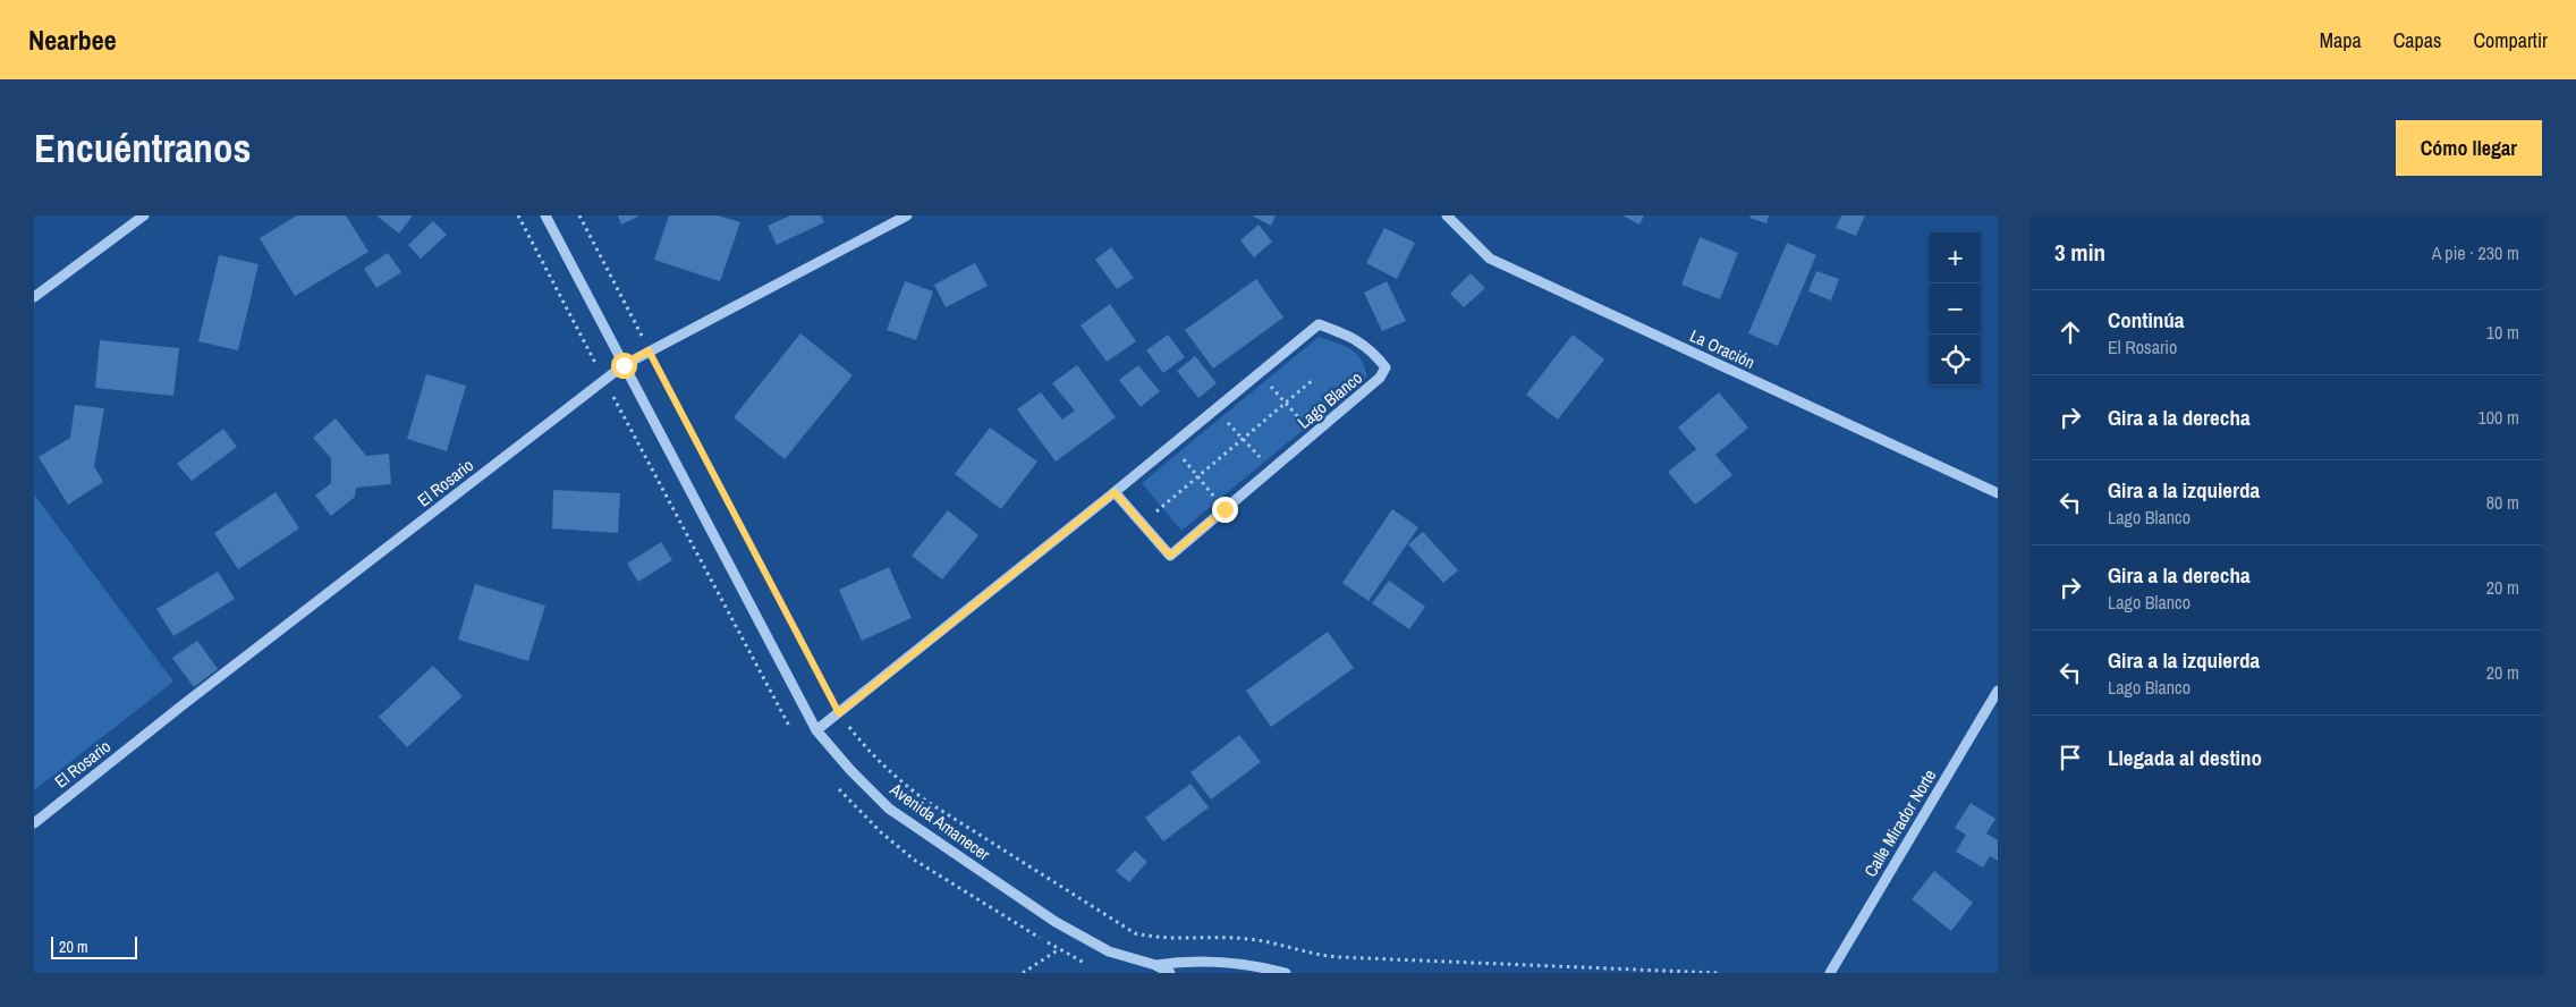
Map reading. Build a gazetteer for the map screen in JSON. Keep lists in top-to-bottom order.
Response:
{
  "streets": {
    "street": [
      "La Oración",
      "Lago Blanco",
      "El Rosario",
      "Avenida Amanecer",
      "Calle Mirador Norte"
    ]
  },
  "crossings": [
    ["Lago Blanco", "Avenida Amanecer"],
    ["El Rosario", "Avenida Amanecer"]
  ],
  "scale_bar": "20 m",
  "page": {
    "header": "Nearbee",
    "nav": ["Mapa", "Capas", "Compartir"],
    "buttons": "Cómo llegar",
    "title": "Encuéntranos",
    "heading": ["3 min", "A pie · 230 m"],
    "map_buttons": ["+", "−"],
    "list": [
      ["Continúa", "El Rosario", "10 m"],
      ["Gira a la derecha", "100 m"],
      ["Gira a la izquierda", "Lago Blanco", "80 m"],
      ["Gira a la derecha", "Lago Blanco", "20 m"],
      ["Gira a la izquierda", "Lago Blanco", "20 m"],
      "Llegada al destino"
    ],
    "scale": "20 m"
  }
}
